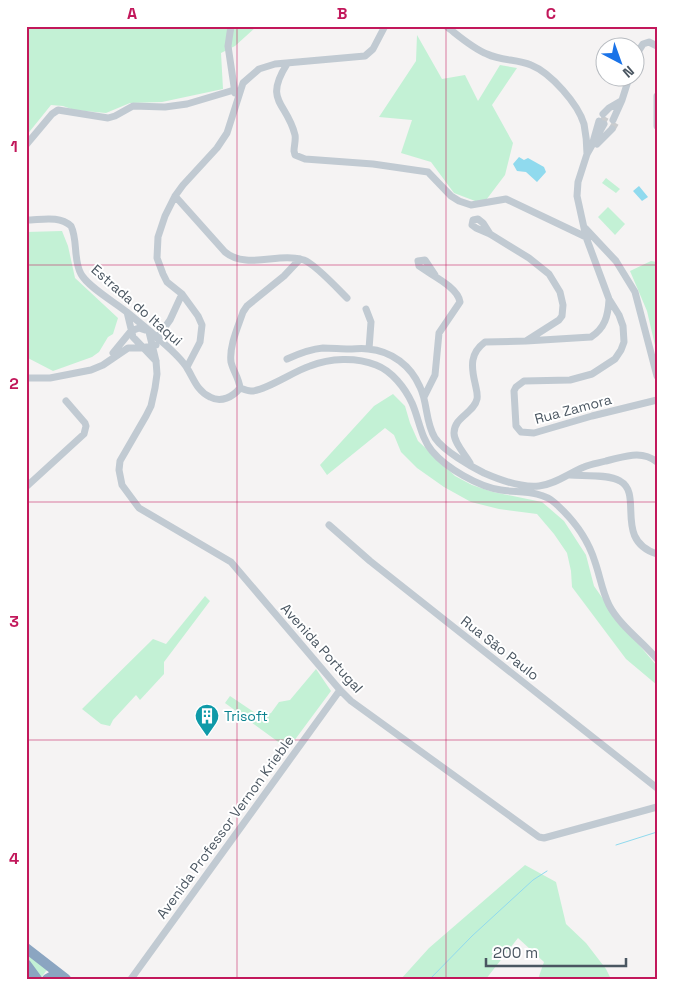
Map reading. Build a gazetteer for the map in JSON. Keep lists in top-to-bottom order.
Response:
{
  "streets": {
    "street": [
      "Estrada do Itaqui",
      "Rua Zamora",
      "Avenida Portugal",
      "Rua São Paulo",
      "Avenida Professor Vernon Krieble"
    ]
  },
  "crossings": [
    ["Estrada do Itaqui", "Avenida Portugal"],
    ["Avenida Portugal", "Avenida Professor Vernon Krieble"]
  ],
  "places": {
    "building": ["Trisoft"]
  },
  "scale_bar": "200 m",
  "north": "bottom right",
  "grid": {
    "columns": ["A", "B", "C"],
    "rows": [
      "1",
      "2",
      "3",
      "4"
    ]
  }
}
